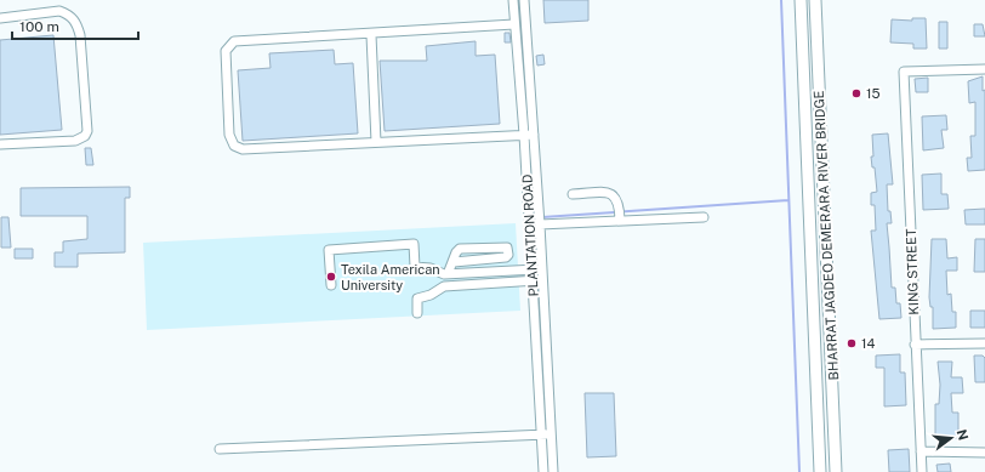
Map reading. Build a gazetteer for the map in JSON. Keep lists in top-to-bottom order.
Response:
{
  "streets": {
    "main road": ["BHARRAT JAGDEO DEMERARA RIVER BRIDGE"],
    "street": ["PLANTATION ROAD", "KING STREET"]
  },
  "places": ["15", "Texila American University", "14"],
  "scale_bar": "100 m",
  "north": "right"
}
